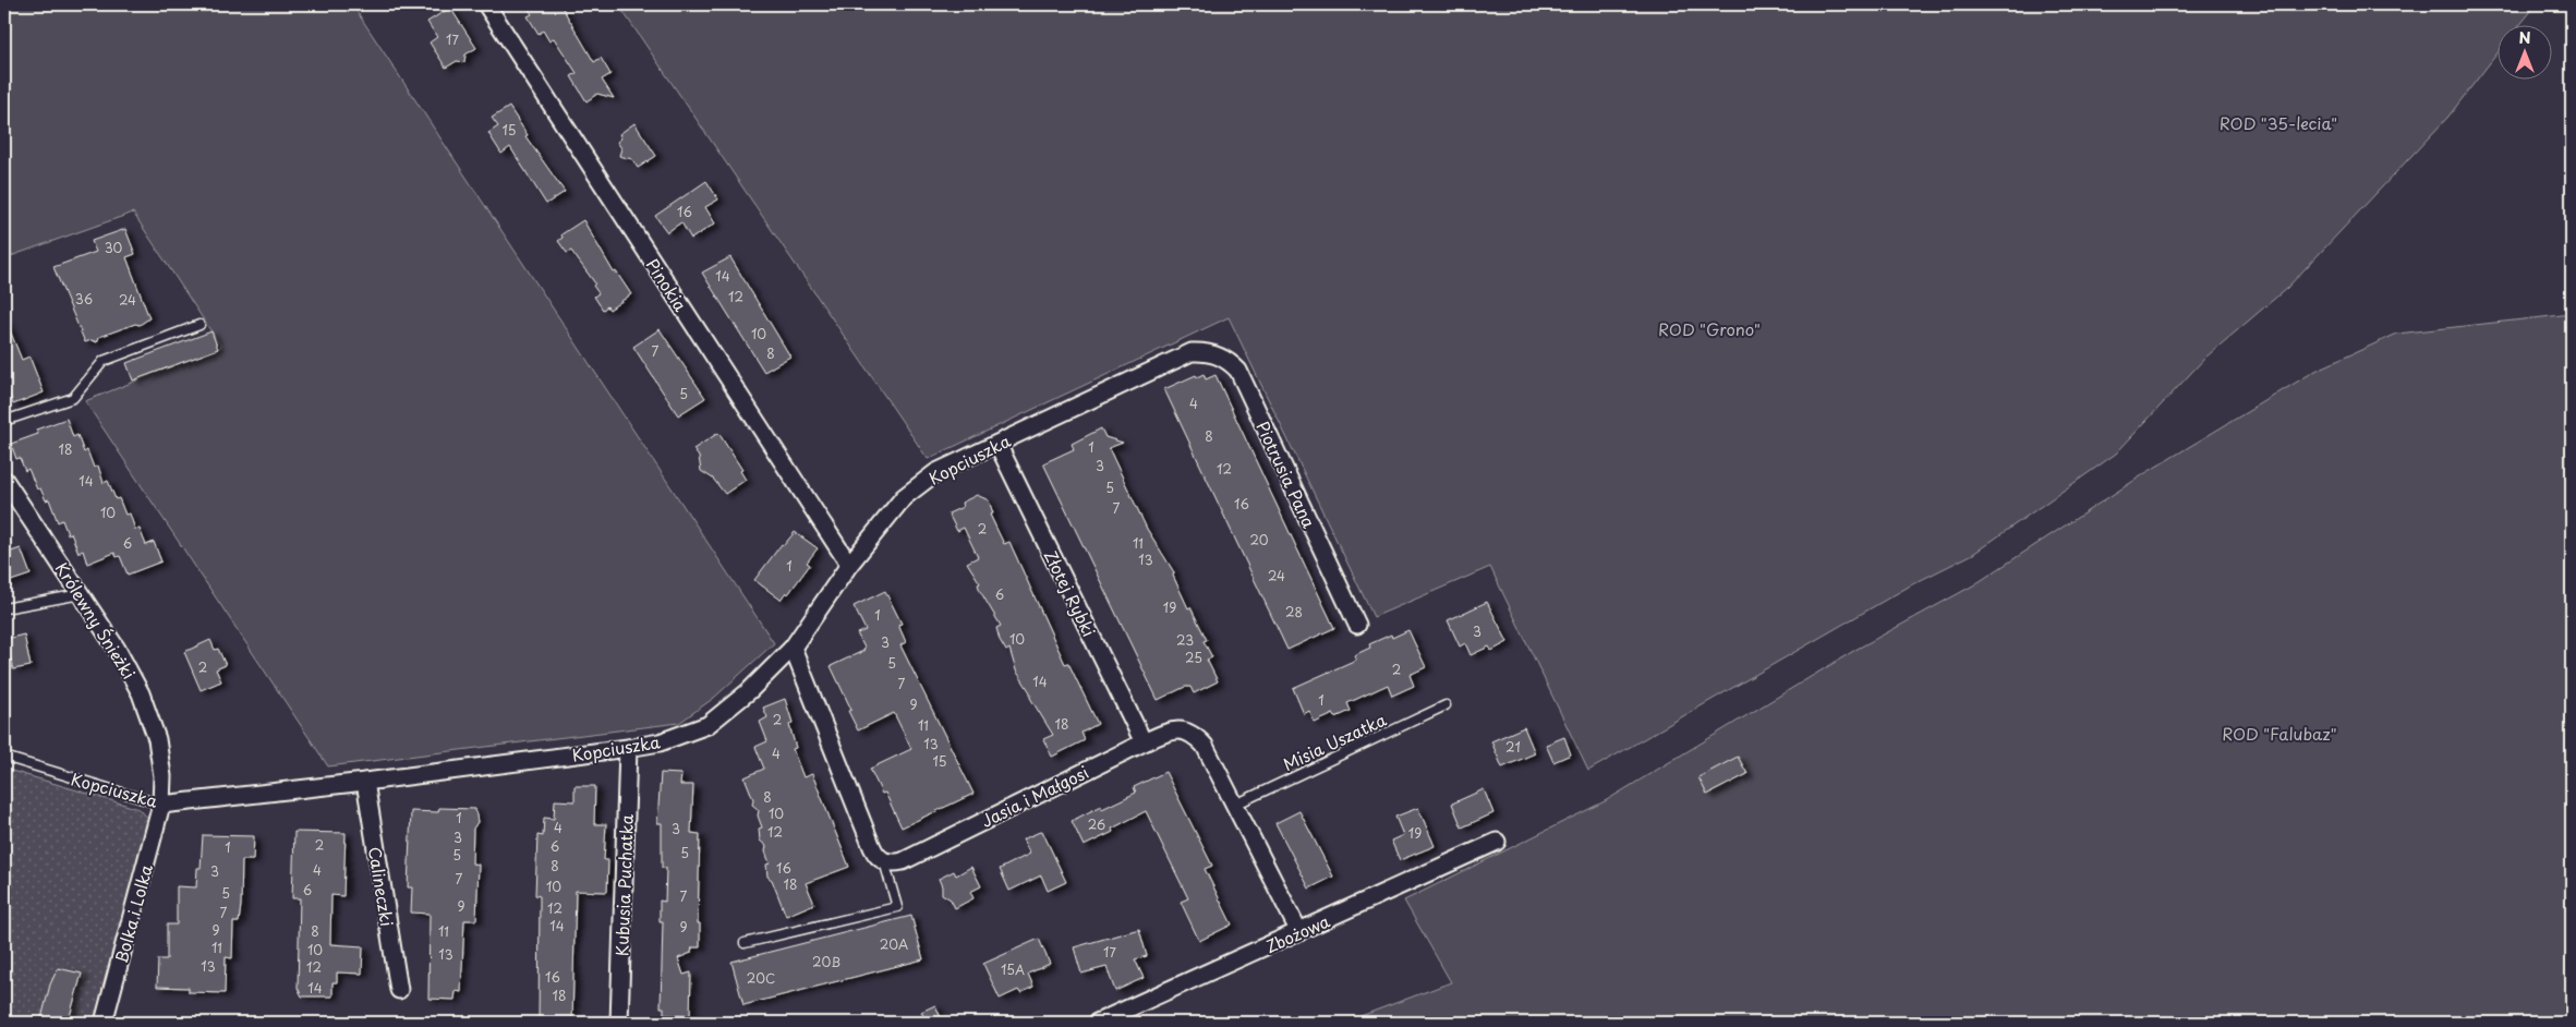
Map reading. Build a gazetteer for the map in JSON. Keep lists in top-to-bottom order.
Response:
{
  "streets": {
    "street": [
      "Pinokia",
      "Kopciuszka",
      "Piotrusia Pana",
      "Złotej Rybki",
      "Królewny Śnieżki",
      "Jasia i Małgosi",
      "Kubusia Puchatka",
      "Calineczki",
      "Bolka i Lolka",
      "Zbożowa"
    ],
    "lane": ["Misia Uszatka"]
  },
  "crossings": [
    ["Pinokia", "Kopciuszka"],
    ["Kopciuszka", "Piotrusia Pana"],
    ["Kopciuszka", "Złotej Rybki"],
    ["Kopciuszka", "Królewny Śnieżki"],
    ["Kopciuszka", "Kubusia Puchatka"],
    ["Kopciuszka", "Calineczki"],
    ["Kopciuszka", "Bolka i Lolka"],
    ["Złotej Rybki", "Jasia i Małgosi"],
    ["Królewny Śnieżki", "Bolka i Lolka"],
    ["Misia Uszatka", "Jasia i Małgosi"],
    ["Jasia i Małgosi", "Zbożowa"]
  ],
  "parks": ["ROD \"35-lecia\"", "ROD \"Grono\"", "ROD \"Falubaz\""],
  "house_numbers": [
    "17",
    "15",
    "16",
    "30",
    "14",
    "12",
    "36",
    "24",
    "10",
    "7",
    "8",
    "5",
    "4",
    "8",
    "1",
    "18",
    "3",
    "12",
    "14",
    "5",
    "16",
    "7",
    "10",
    "2",
    "20",
    "6",
    "11",
    "13",
    "1",
    "24",
    "6",
    "19",
    "28",
    "1",
    "3",
    "10",
    "23",
    "3",
    "25",
    "5",
    "2",
    "2",
    "14",
    "7",
    "1",
    "9",
    "2",
    "18",
    "11",
    "13",
    "21",
    "4",
    "15",
    "8",
    "10",
    "1",
    "26",
    "4",
    "3",
    "12",
    "19",
    "3",
    "2",
    "6",
    "1",
    "5",
    "5",
    "8",
    "16",
    "4",
    "3",
    "7",
    "18",
    "10",
    "6",
    "5",
    "7",
    "9",
    "12",
    "7",
    "14",
    "9",
    "9",
    "8",
    "11",
    "20A",
    "11",
    "10",
    "17",
    "13",
    "20B",
    "13",
    "12",
    "15A",
    "16",
    "20C",
    "14",
    "18"
  ],
  "north": "top"
}
